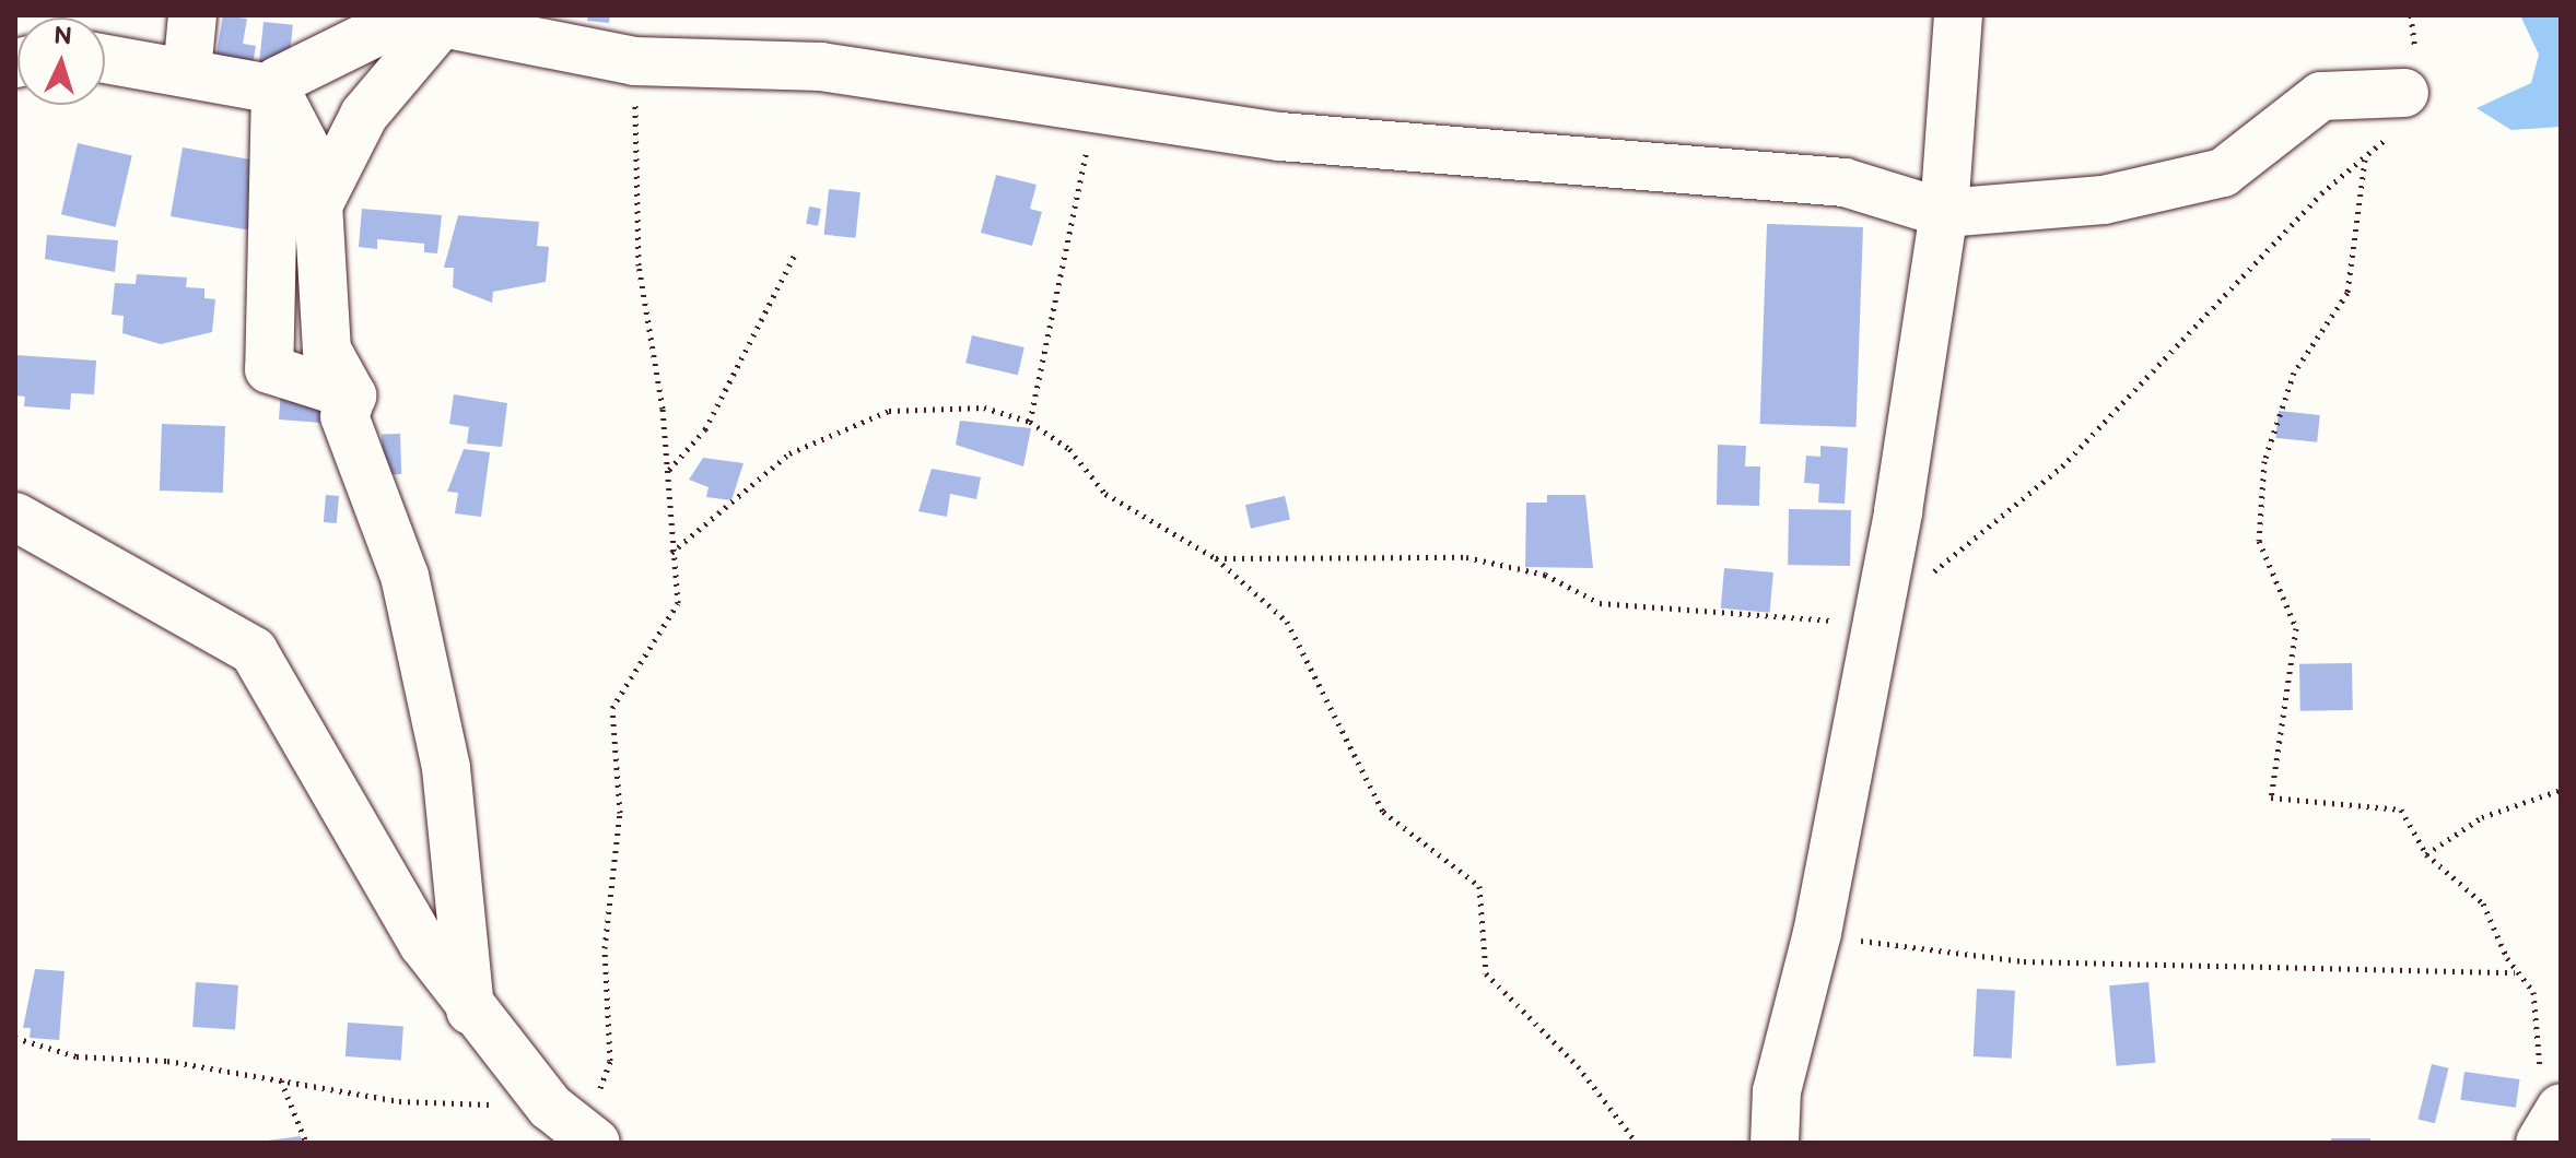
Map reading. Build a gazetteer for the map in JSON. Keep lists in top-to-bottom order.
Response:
{
  "north": "top"
}
